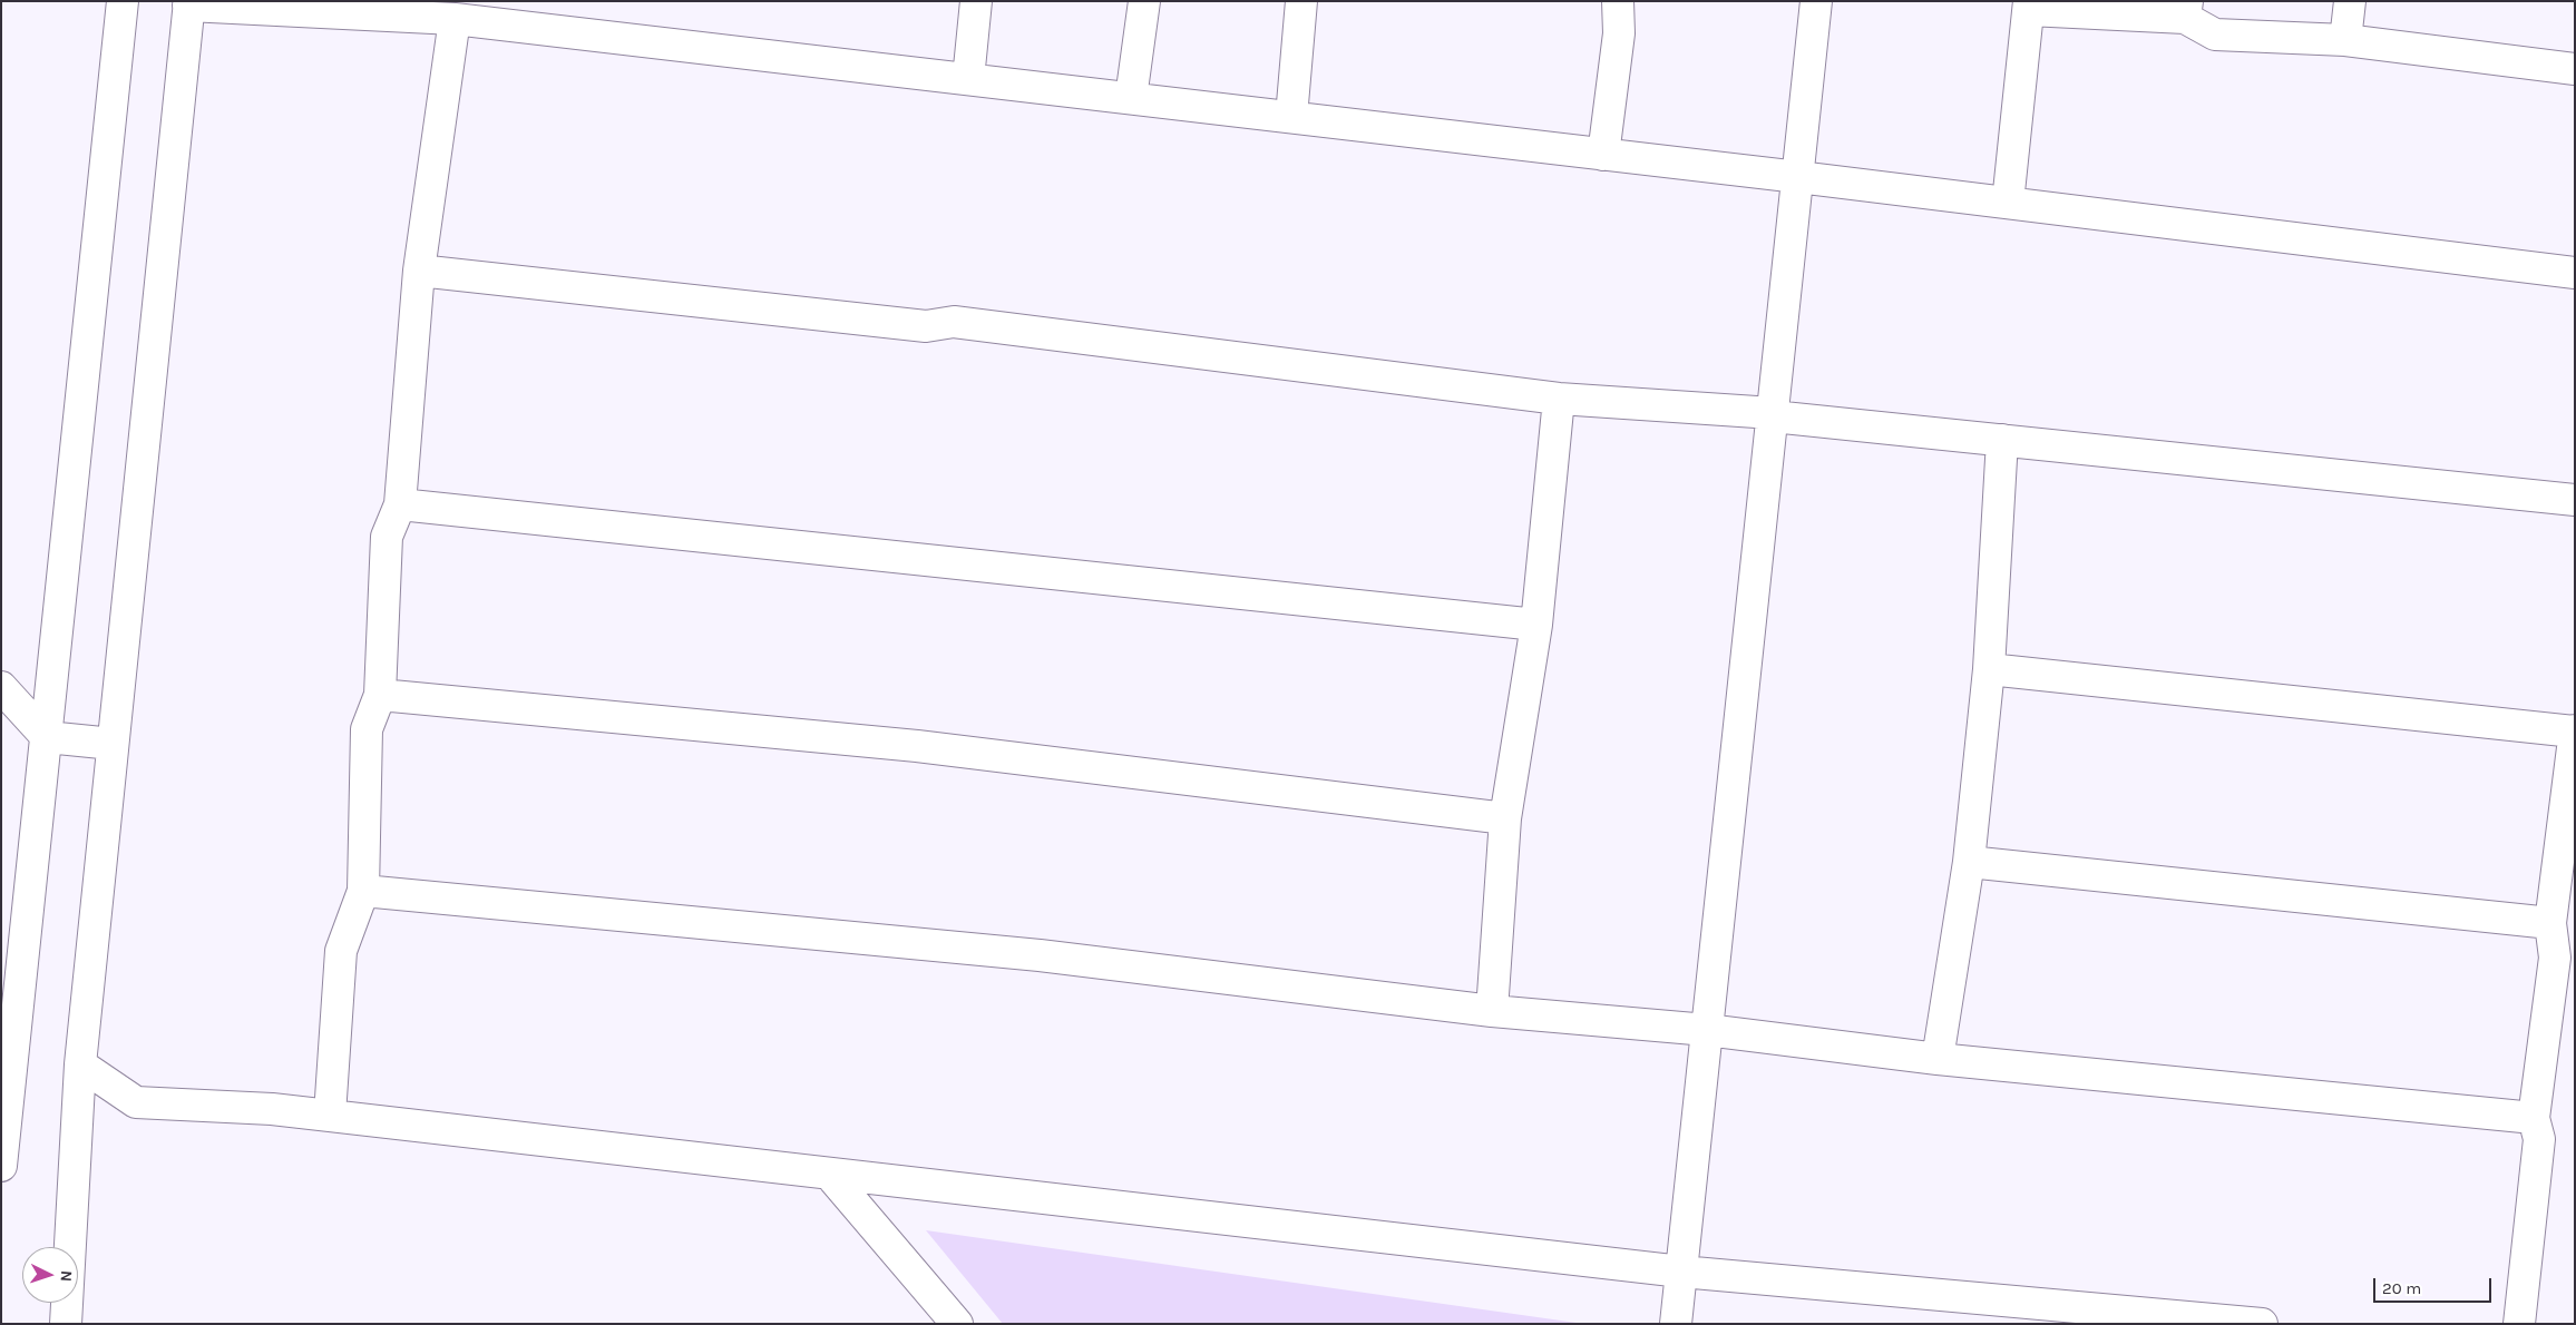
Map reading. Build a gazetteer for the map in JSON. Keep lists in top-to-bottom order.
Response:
{
  "scale_bar": "20 m",
  "north": "right"
}
